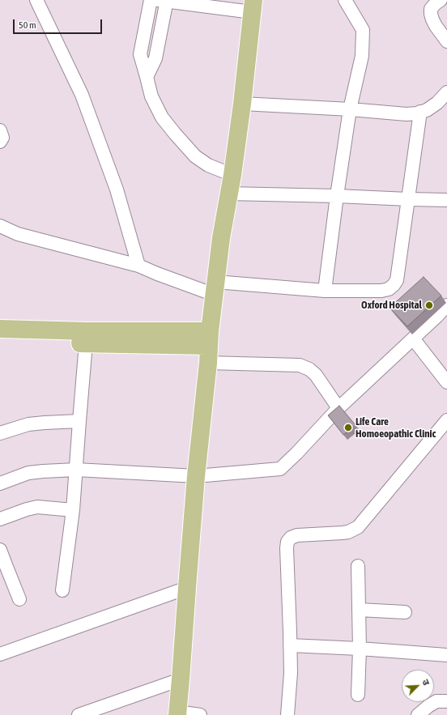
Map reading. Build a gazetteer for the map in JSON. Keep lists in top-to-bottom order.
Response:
{
  "places": ["Oxford Hospital", "Life Care Homoeopathic Clinic"],
  "scale_bar": "50 m",
  "north": "top right"
}
